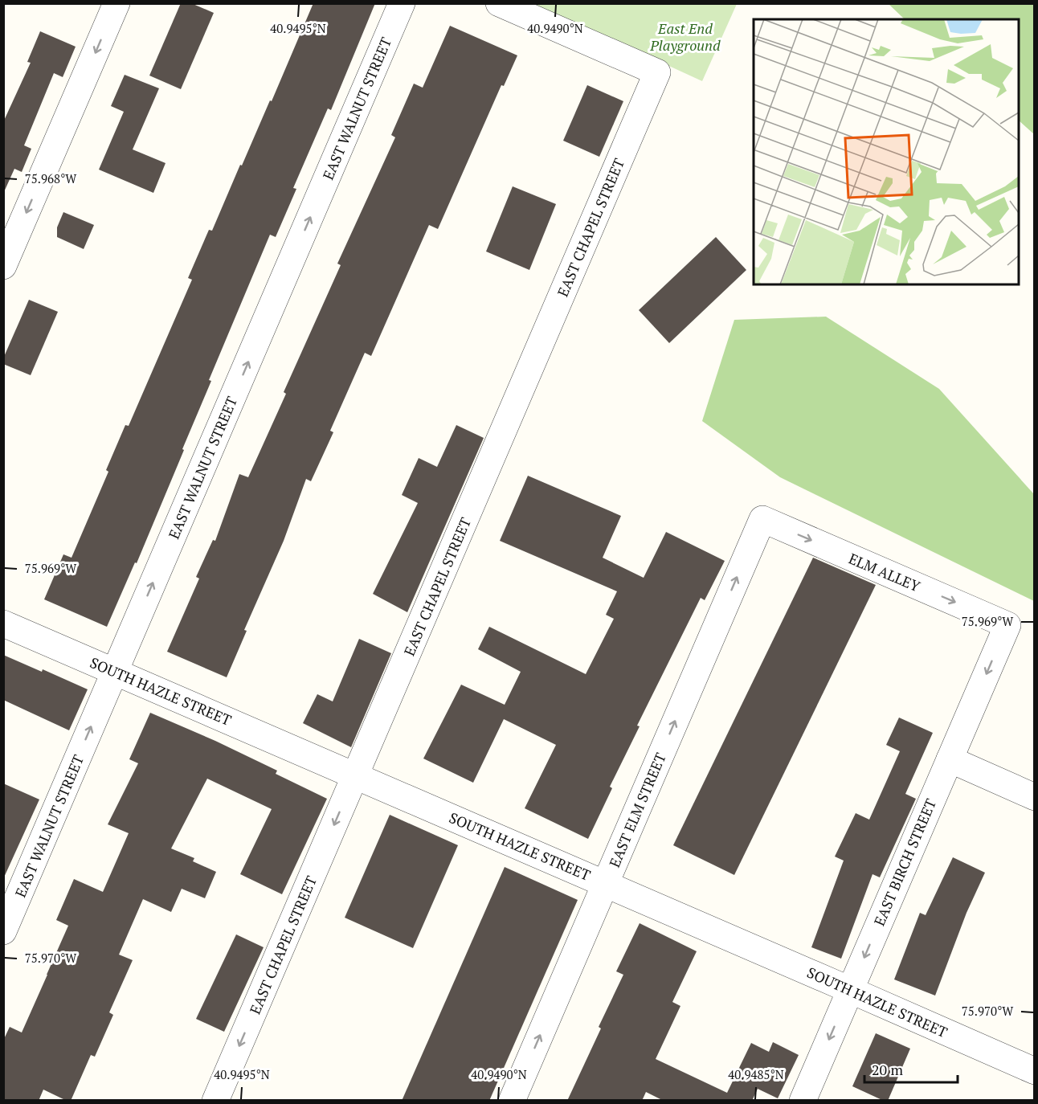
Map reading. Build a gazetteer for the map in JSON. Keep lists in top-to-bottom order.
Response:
{
  "streets": {
    "street": [
      "EAST WALNUT STREET",
      "EAST CHAPEL STREET",
      "ELM ALLEY",
      "SOUTH HAZLE STREET",
      "EAST ELM STREET",
      "EAST BIRCH STREET"
    ]
  },
  "crossings": [
    ["EAST WALNUT STREET", "SOUTH HAZLE STREET"],
    ["EAST CHAPEL STREET", "SOUTH HAZLE STREET"],
    ["ELM ALLEY", "EAST ELM STREET"],
    ["ELM ALLEY", "EAST BIRCH STREET"],
    ["SOUTH HAZLE STREET", "EAST ELM STREET"],
    ["SOUTH HAZLE STREET", "EAST BIRCH STREET"]
  ],
  "one_way": [
    "EAST WALNUT STREET",
    "ELM ALLEY",
    "EAST ELM STREET",
    "EAST BIRCH STREET"
  ],
  "parks": ["East End Playground"],
  "scale_bar": "20 m",
  "coordinates": [
    "40.9495°N",
    "40.9490°N",
    "75.968°W",
    "75.969°W",
    "75.970°W",
    "40.9485°N"
  ]
}
